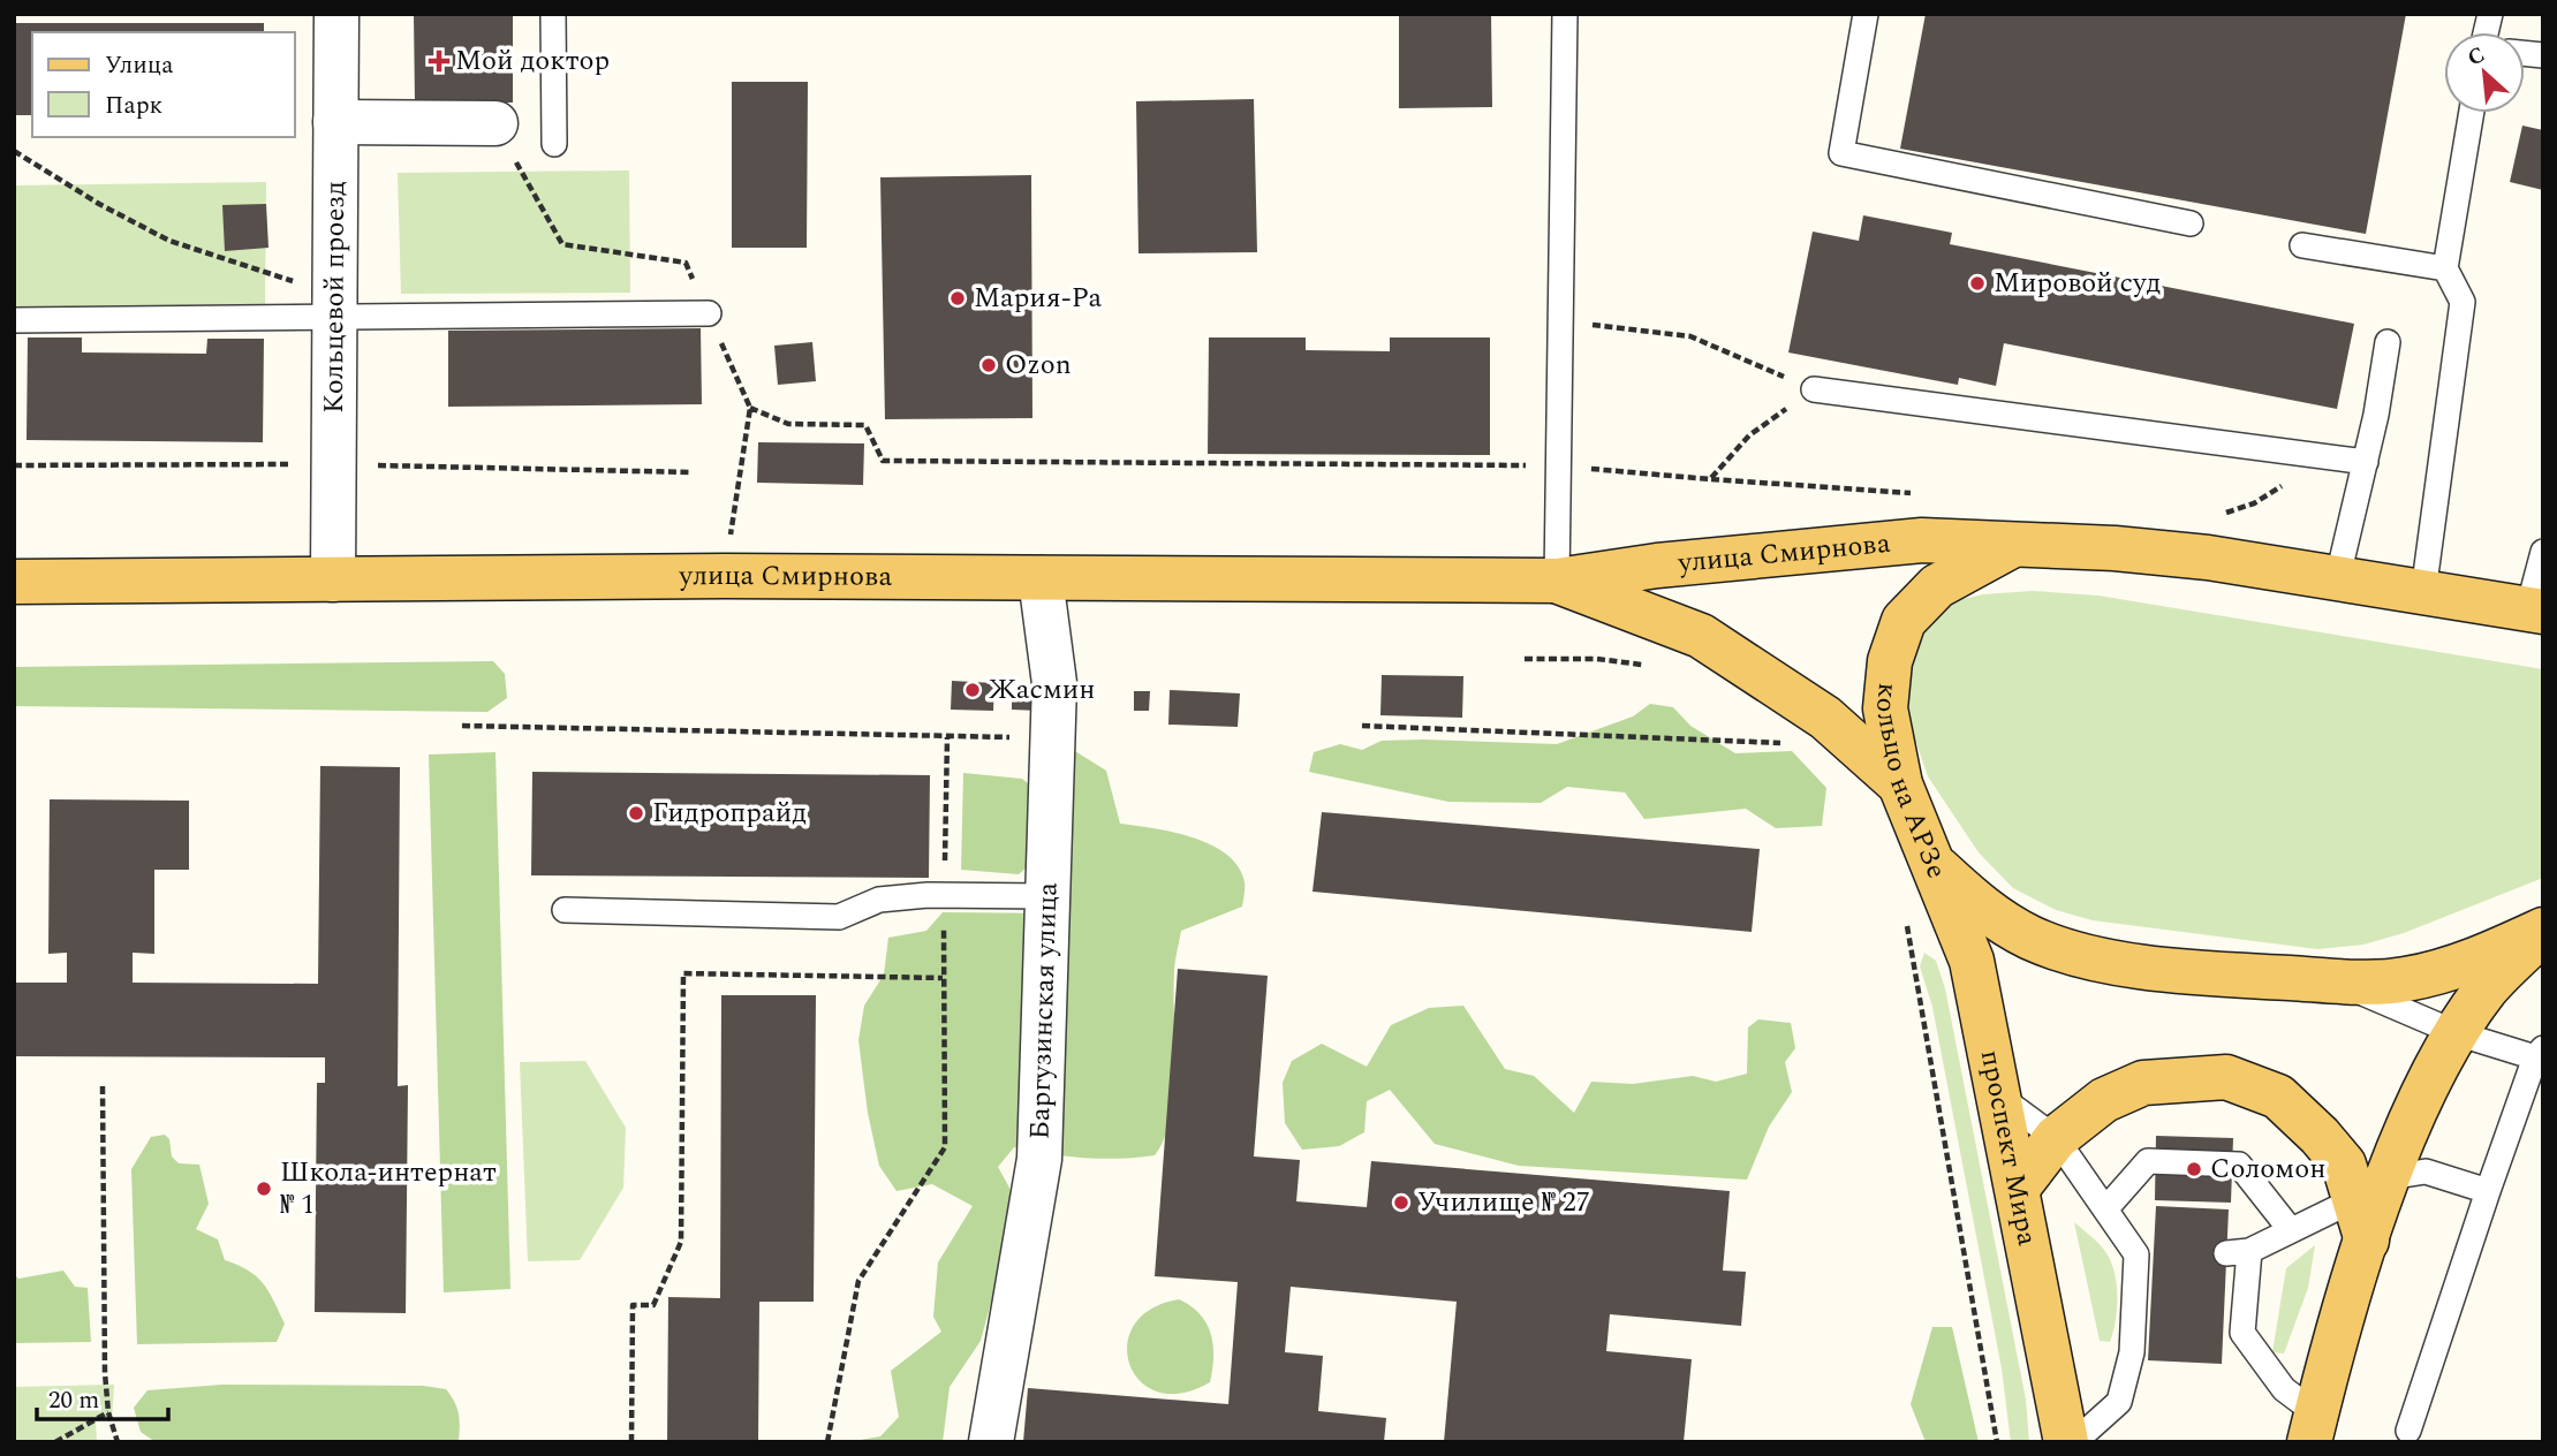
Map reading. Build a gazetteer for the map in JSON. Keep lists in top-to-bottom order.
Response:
{
  "streets": {
    "main road": ["улица Смирнова", "кольцо на АРЗе", "проспект Мира"],
    "street": ["Кольцевой проезд", "Баргузинская улица"]
  },
  "crossings": [
    ["Кольцевой проезд", "улица Смирнова"],
    ["улица Смирнова", "кольцо на АРЗе"],
    ["улица Смирнова", "Баргузинская улица"],
    ["кольцо на АРЗе", "проспект Мира"]
  ],
  "places": {
    "health": ["Мой доктор"],
    "other": [
      "Мировой суд",
      "Мария-Ра",
      "Ozon",
      "Жасмин",
      "Гидропрайд",
      "Соломон",
      "Школа-интернат № 1",
      "Училище № 27"
    ]
  },
  "legend": ["Улица", "Парк"],
  "scale_bar": "20 m",
  "north": "top left"
}
